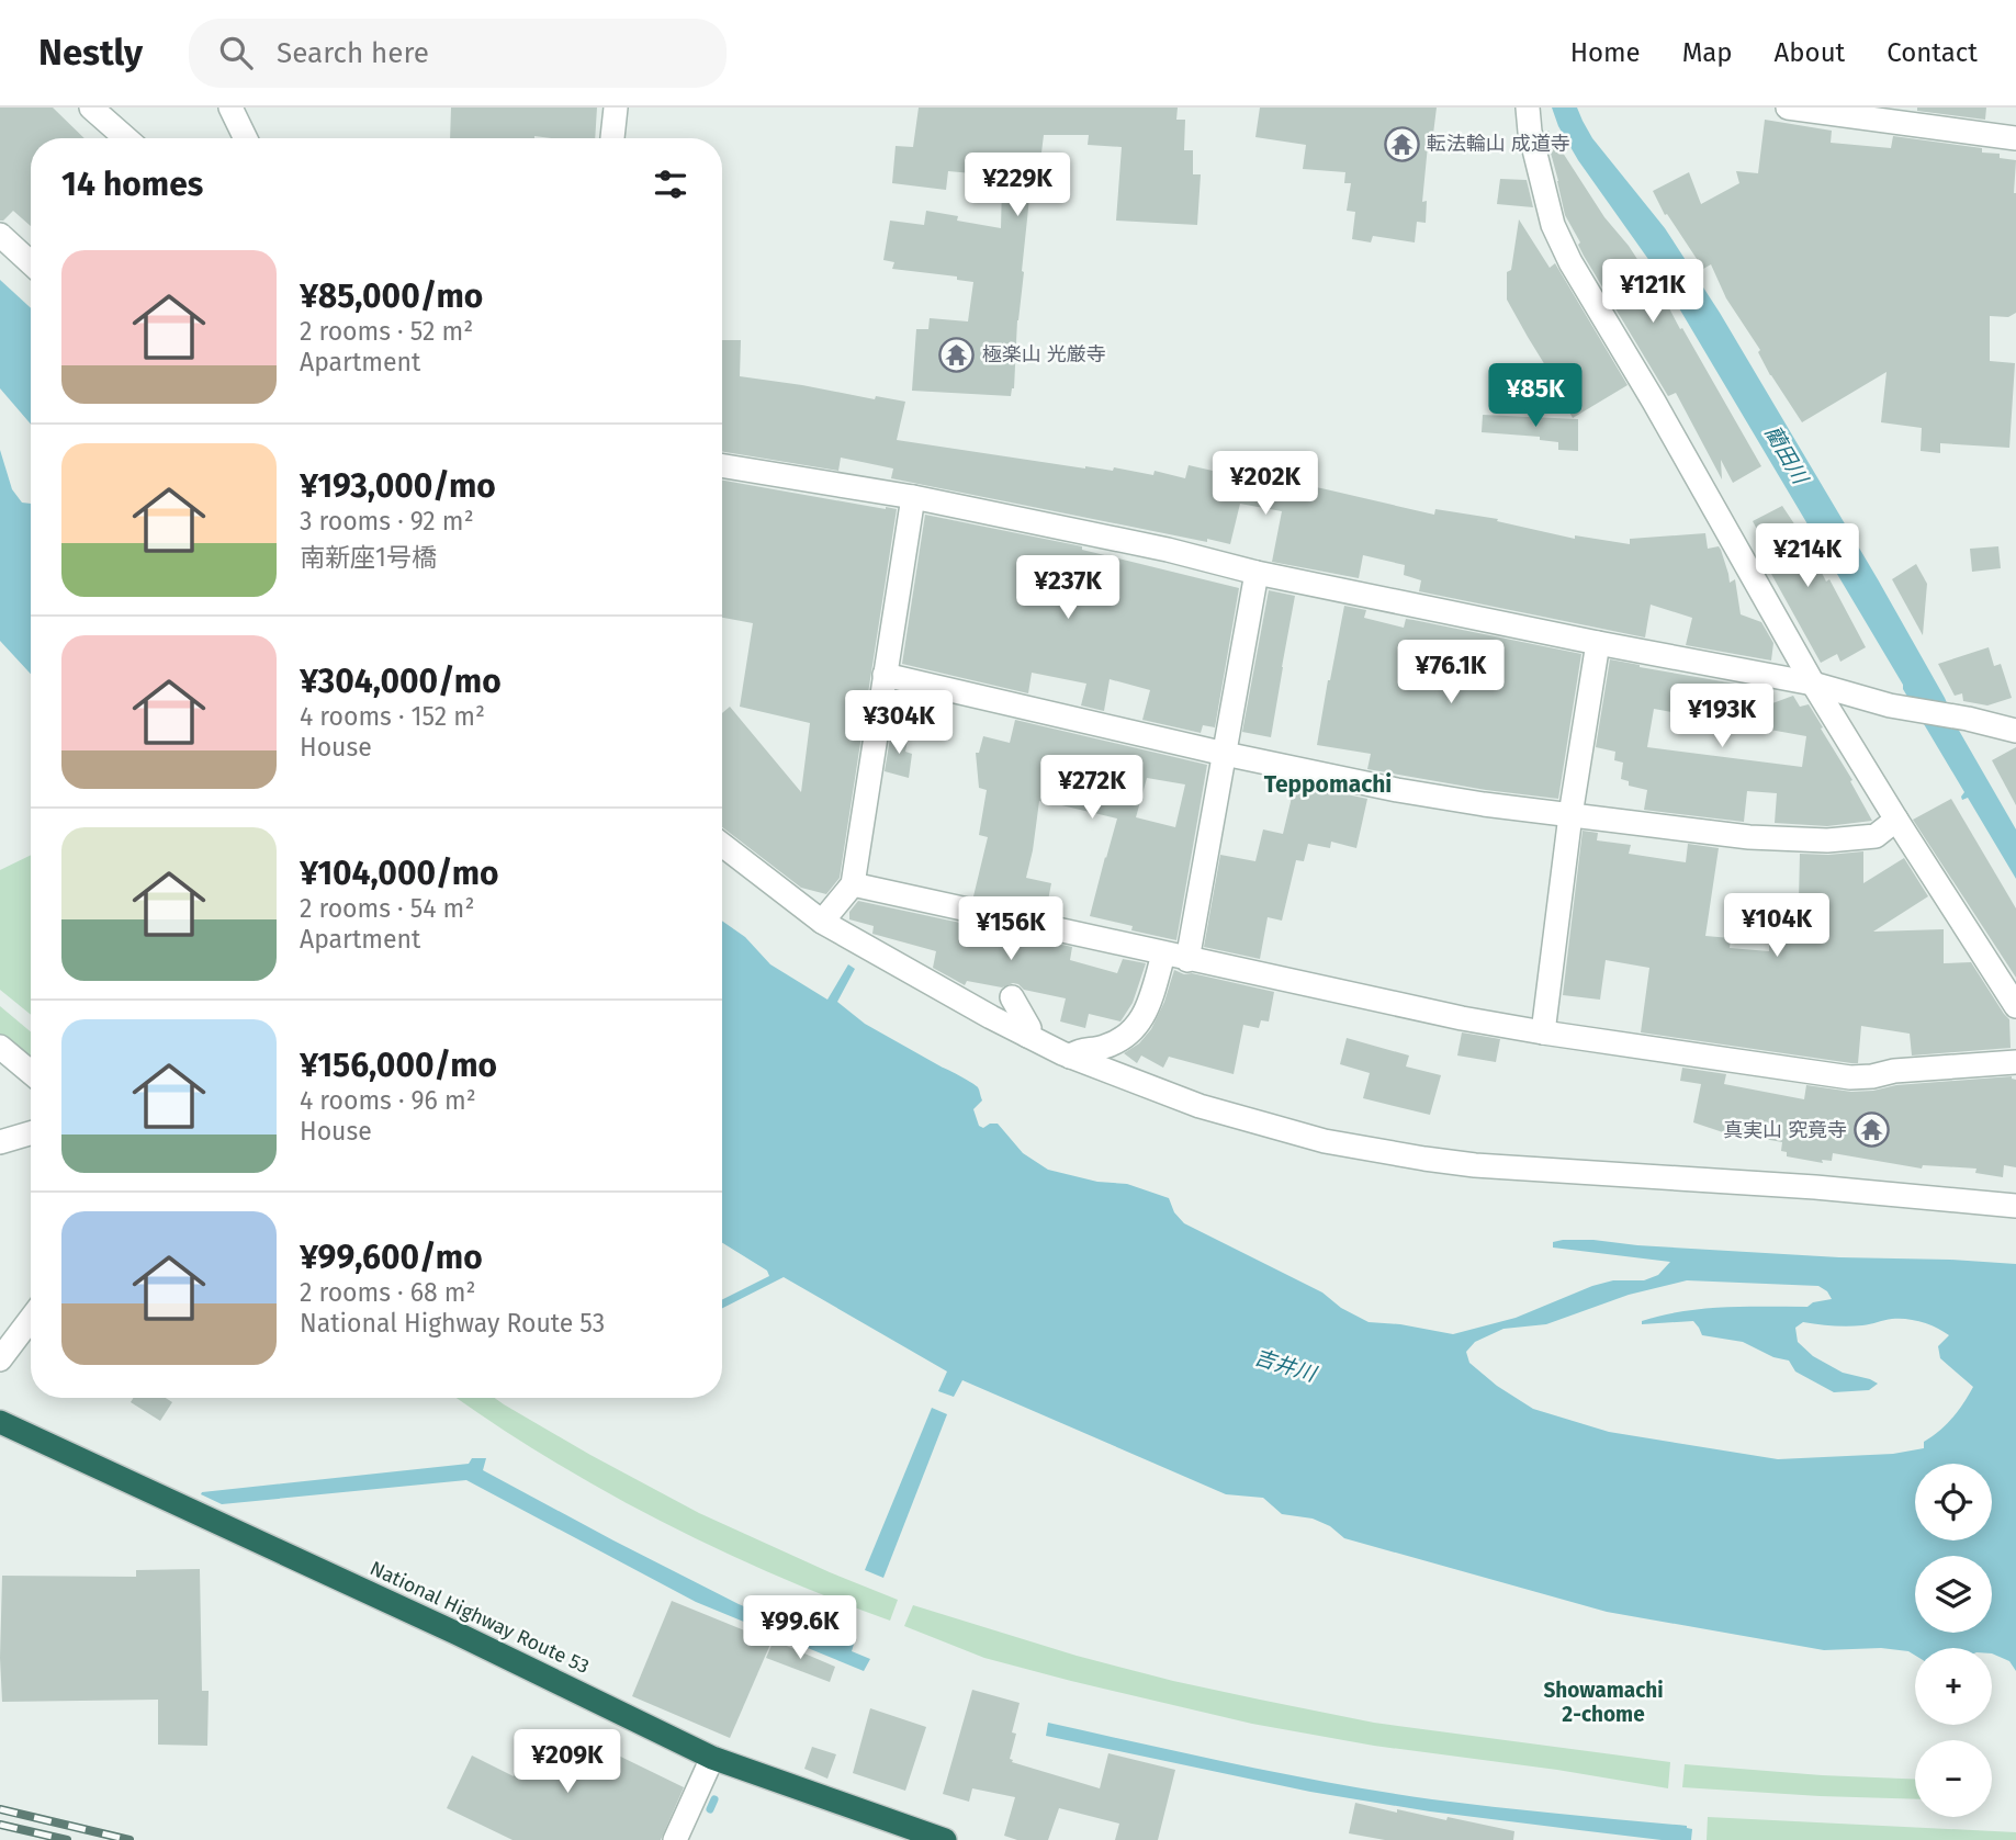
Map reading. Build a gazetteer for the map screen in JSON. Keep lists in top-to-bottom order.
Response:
{
  "streets": {
    "highway": ["National Highway Route 53"]
  },
  "districts": ["Teppomachi", "Showamachi 2-chome"],
  "water": ["藺田川", "吉井川"],
  "places": {
    "temple": ["転法輪山 成道寺", "極楽山 光厳寺", "真実山 究竟寺"]
  },
  "page": {
    "header": "Nestly",
    "search": "Search here",
    "nav": [
      "Home",
      "Map",
      "About",
      "Contact"
    ],
    "heading": "14 homes",
    "price": [
      "¥229K",
      "¥121K",
      "¥85K",
      "¥202K",
      "¥214K",
      "¥237K",
      "¥76.1K",
      "¥193K",
      "¥304K",
      "¥272K",
      "¥104K",
      "¥156K",
      "¥99.6K",
      "¥209K"
    ],
    "list": [
      {
        "name": "¥85,000/mo",
        "note": "2 rooms · 52 m² · Apartment"
      },
      {
        "name": "¥193,000/mo",
        "note": "3 rooms · 92 m² · 南新座1号橋"
      },
      {
        "name": "¥304,000/mo",
        "note": "4 rooms · 152 m² · House"
      },
      {
        "name": "¥104,000/mo",
        "note": "2 rooms · 54 m² · Apartment"
      },
      {
        "name": "¥156,000/mo",
        "note": "4 rooms · 96 m² · House"
      },
      {
        "name": "¥99,600/mo",
        "note": "2 rooms · 68 m² · National Highway Route 53"
      }
    ],
    "map_buttons": ["+", "−"]
  }
}
